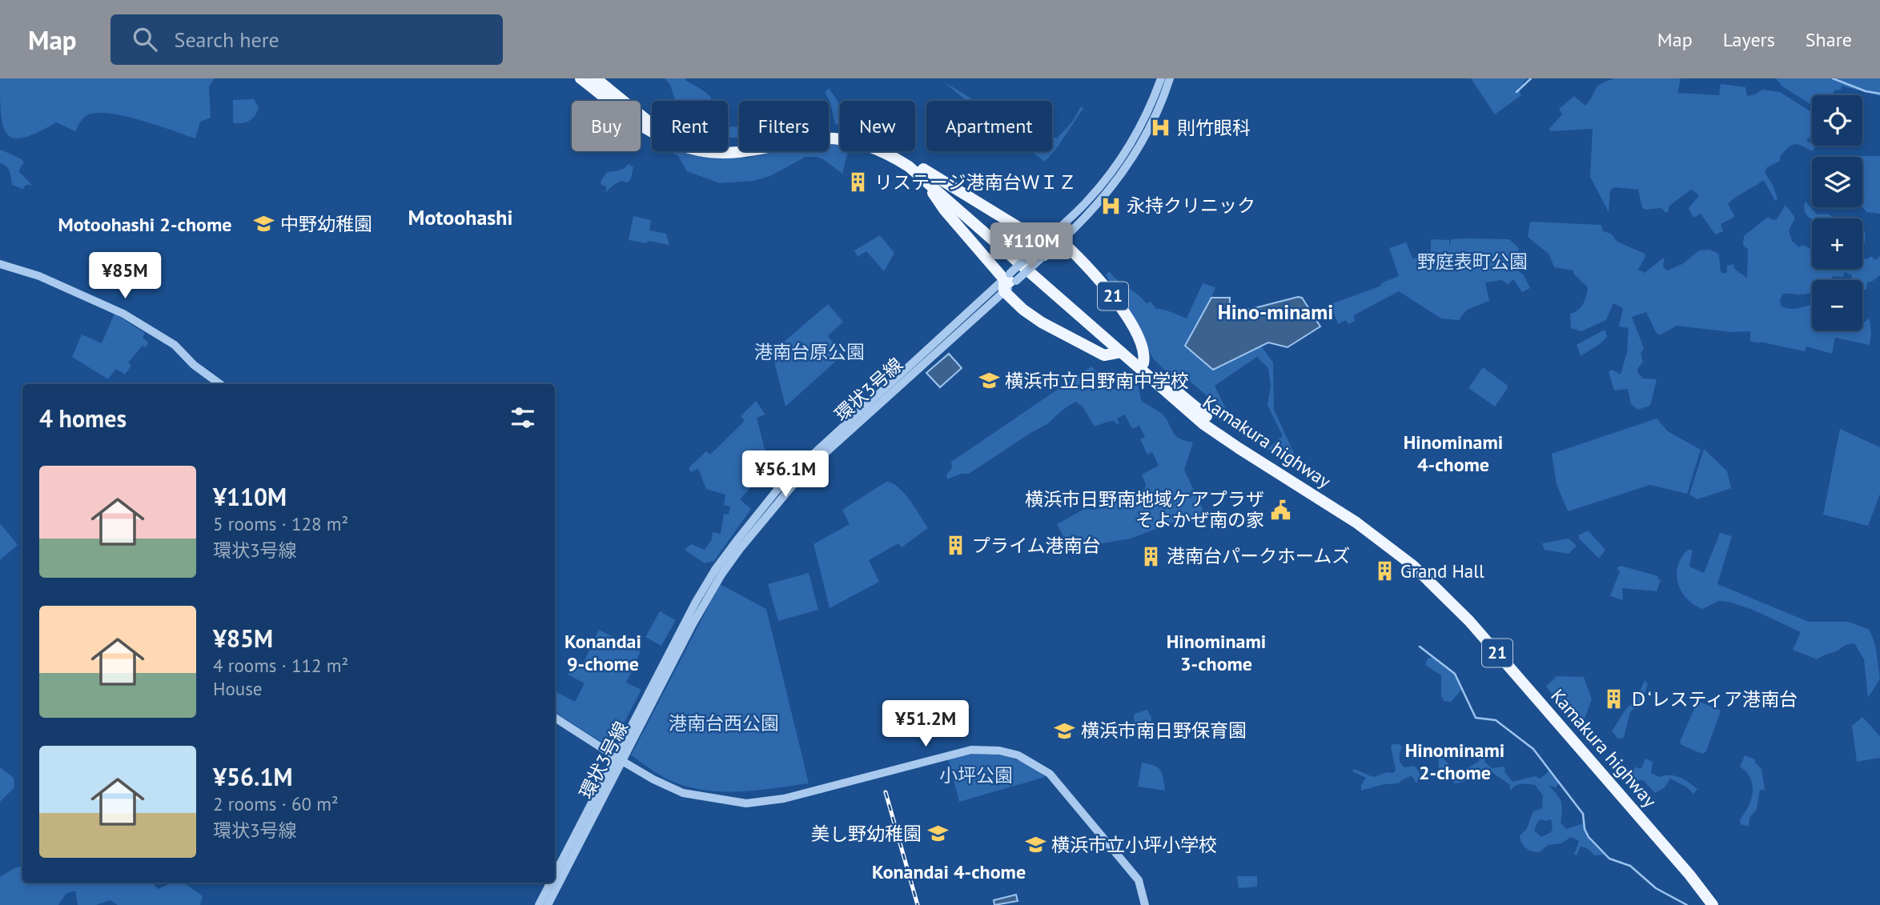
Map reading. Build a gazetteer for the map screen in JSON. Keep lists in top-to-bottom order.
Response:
{
  "streets": {
    "main road": ["21", "Kamakura highway"],
    "street": ["環状3号線"]
  },
  "crossings": [
    ["21", "環状3号線"],
    ["21", "Kamakura highway"]
  ],
  "districts": [
    "Motoohashi",
    "Motoohashi 2-chome",
    "Hino-minami",
    "Hinominami 4-chome",
    "Konandai 9-chome",
    "Hinominami 3-chome",
    "Hinominami 2-chome",
    "Konandai 4-chome"
  ],
  "parks": [
    "野庭表町公園",
    "港南台原公園",
    "港南台西公園",
    "小坪公園"
  ],
  "places": {
    "hospital": ["則竹眼科", "永持クリニック"],
    "building": [
      "リステージ港南台ＷＩＺ",
      "プライム港南台",
      "港南台パークホームズ",
      "Grand Hall",
      "Ｄ‘レスティア港南台"
    ],
    "school or university": [
      "中野幼稚園",
      "横浜市立日野南中学校",
      "横浜市南日野保育園",
      "美し野幼稚園",
      "横浜市立小坪小学校"
    ],
    "public building": ["横浜市日野南地域ケアプラザ そよかぜ南の家"]
  },
  "page": {
    "header": "Map",
    "search": "Search here",
    "nav": ["Map", "Layers", "Share"],
    "map_buttons": ["+", "−"],
    "chip": [
      "Buy",
      "Rent",
      "Filters",
      "New",
      "Apartment"
    ],
    "price": [
      "¥110M",
      "¥85M",
      "¥56.1M",
      "¥51.2M"
    ],
    "heading": "4 homes",
    "list": [
      {
        "name": "¥110M",
        "note": "5 rooms · 128 m² · 環状3号線"
      },
      {
        "name": "¥85M",
        "note": "4 rooms · 112 m² · House"
      },
      {
        "name": "¥56.1M",
        "note": "2 rooms · 60 m² · 環状3号線"
      }
    ]
  }
}
